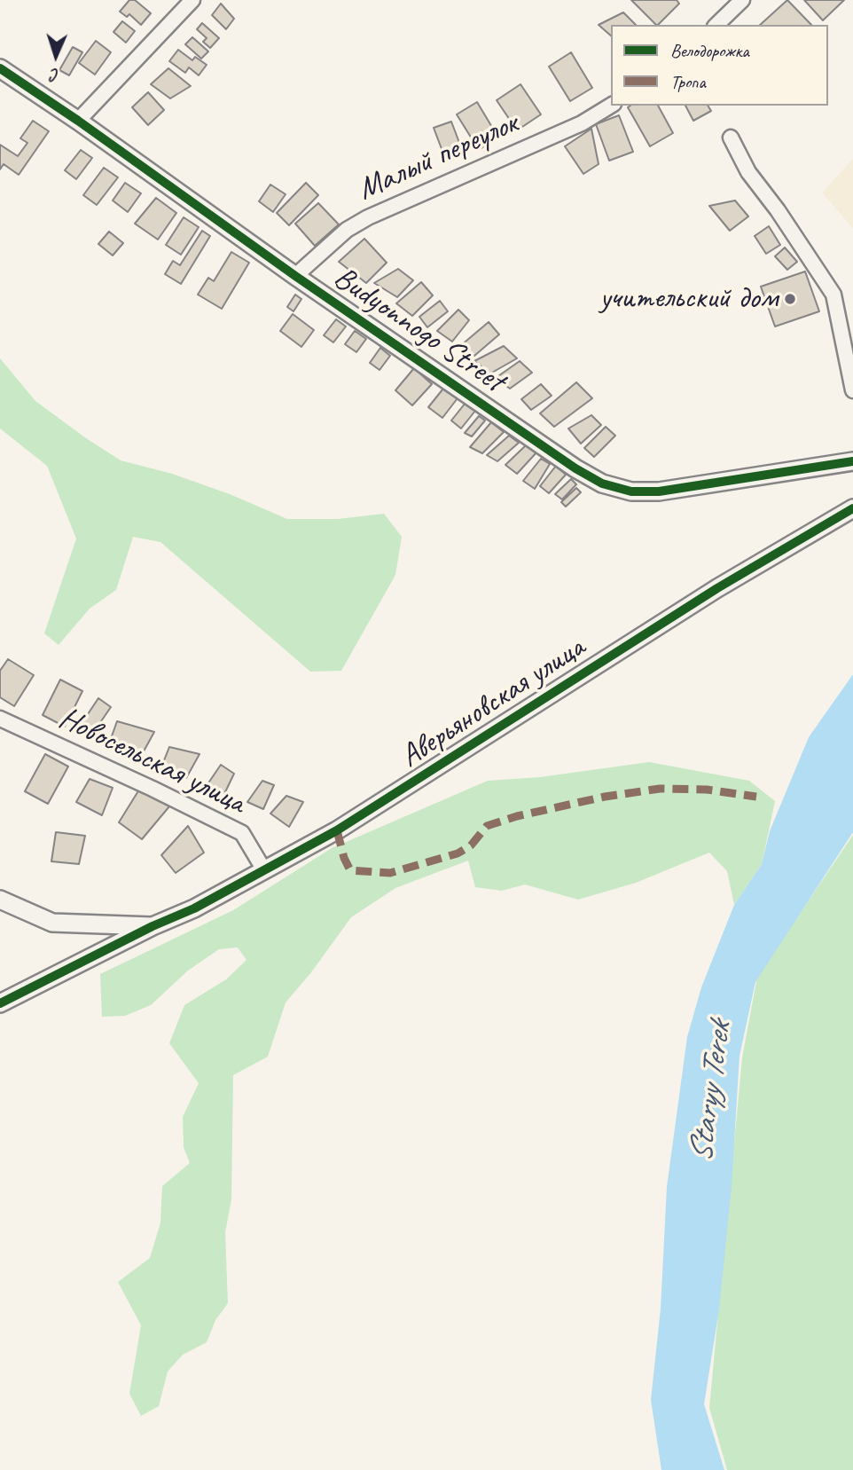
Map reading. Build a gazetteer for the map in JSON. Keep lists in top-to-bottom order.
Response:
{
  "streets": {
    "street": [
      "Малый переулок",
      "Budyonnogo Street",
      "Аверьяновская улица",
      "Новосельская улица"
    ]
  },
  "crossings": [
    ["Малый переулок", "Budyonnogo Street"],
    ["Аверьяновская улица", "Новосельская улица"]
  ],
  "water": ["Staryy Terek"],
  "places": ["учительский дом"],
  "legend": ["Велодорожка", "Тропа"],
  "north": "bottom"
}
